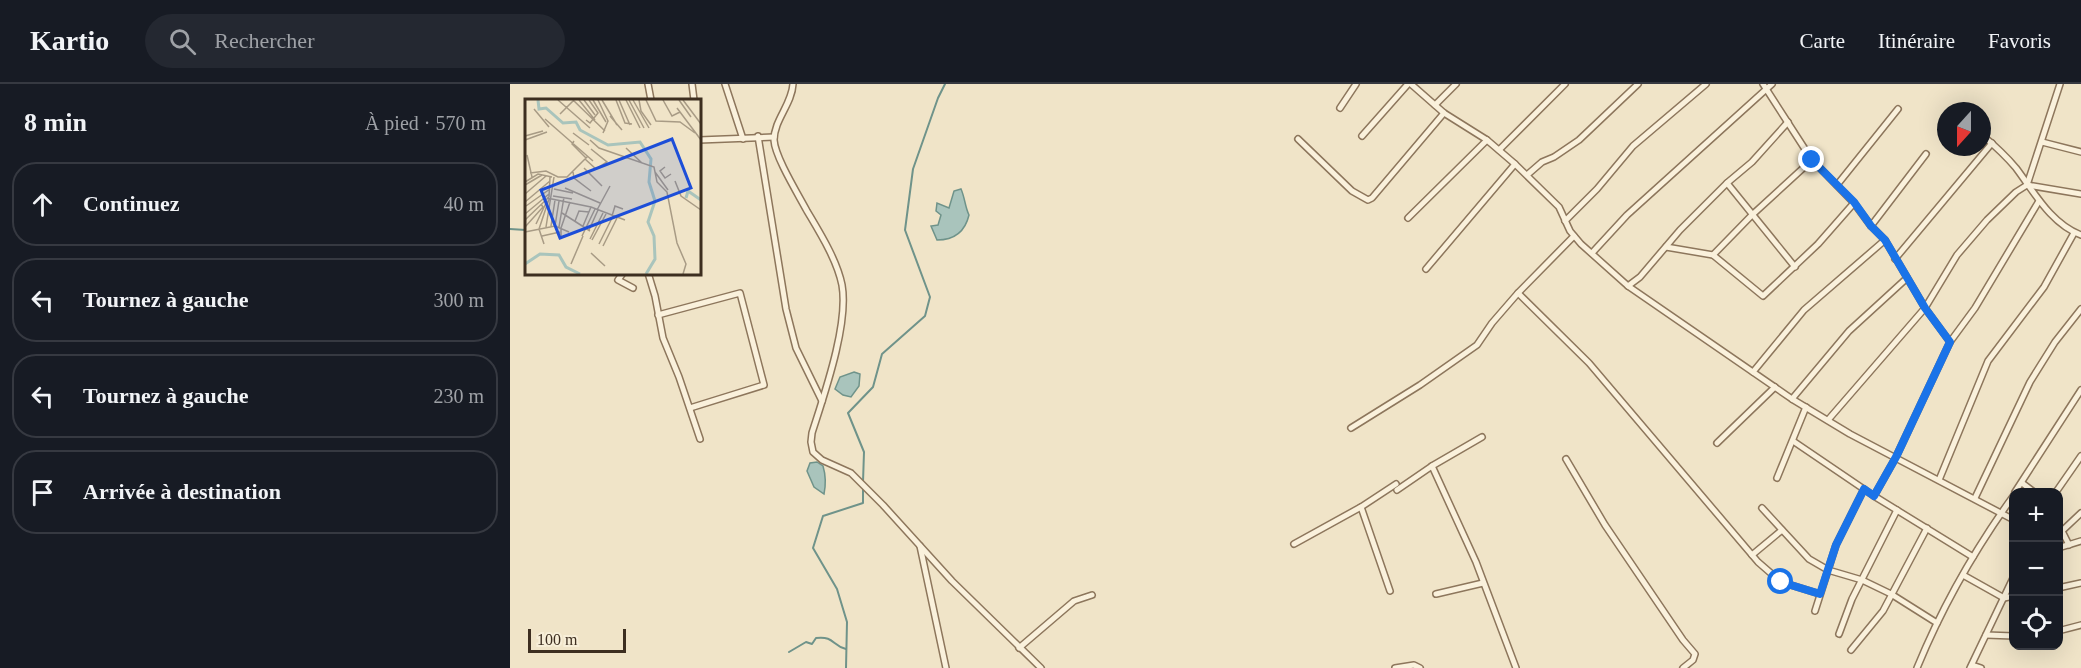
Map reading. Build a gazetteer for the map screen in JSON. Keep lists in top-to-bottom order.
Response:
{
  "scale_bar": "100 m",
  "north": "bottom",
  "page": {
    "header": "Kartio",
    "search": "Rechercher",
    "nav": ["Carte", "Itinéraire", "Favoris"],
    "heading": ["8 min", "À pied · 570 m"],
    "list": [
      ["Continuez", "40 m"],
      ["Tournez à gauche", "300 m"],
      ["Tournez à gauche", "230 m"],
      "Arrivée à destination"
    ],
    "map_buttons": ["+", "−"],
    "scale": "100 m"
  }
}
